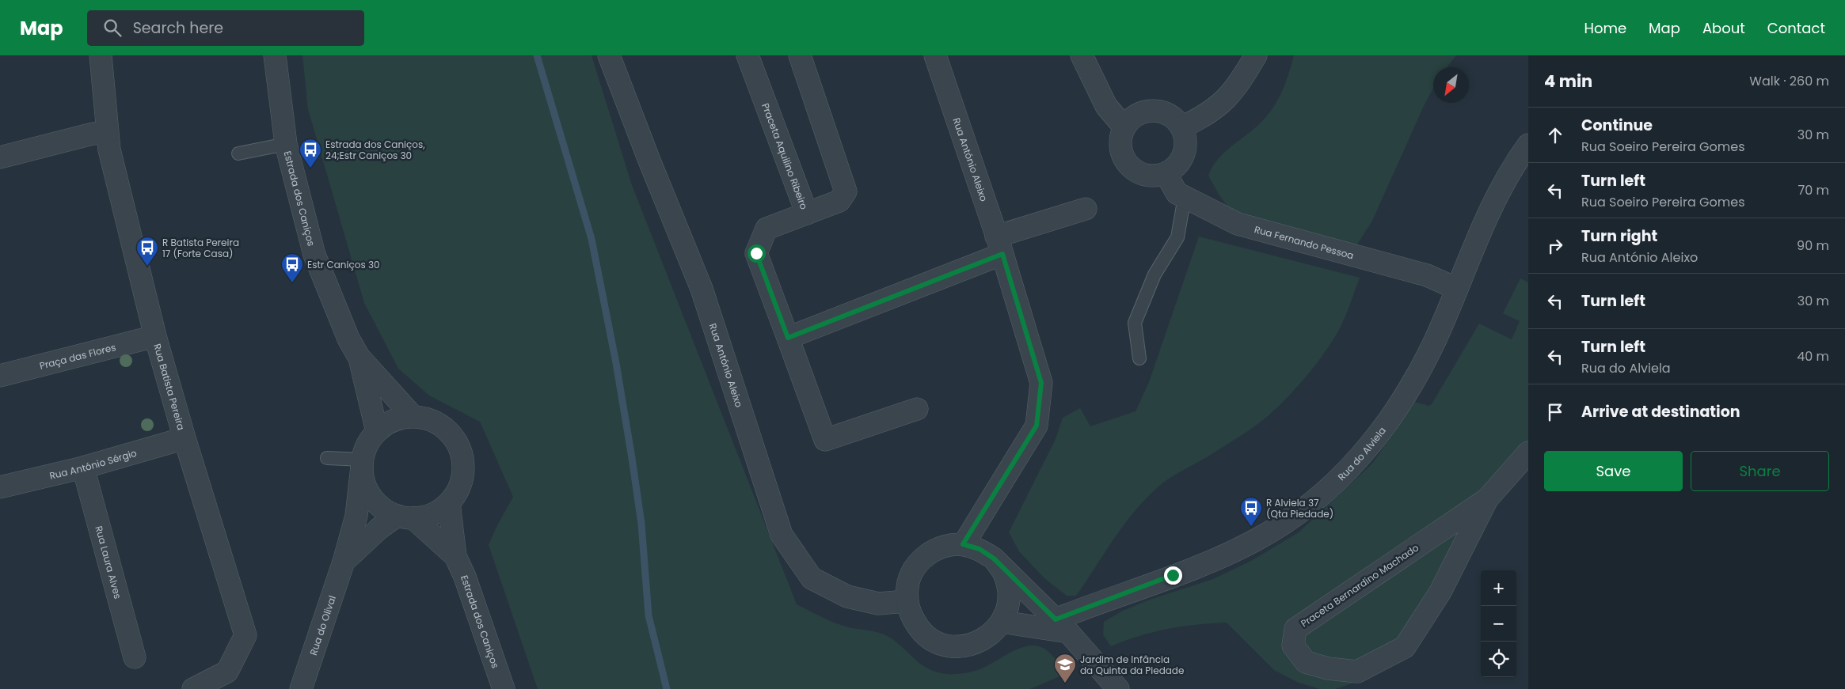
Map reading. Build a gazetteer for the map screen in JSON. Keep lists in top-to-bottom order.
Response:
{
  "streets": {
    "street": [
      "Praceta Aquilino Ribeiro",
      "Rua António Aleixo",
      "Estrada dos Caniços",
      "Rua Fernando Pessoa",
      "Praça das Flores",
      "Rua Batista Pereira",
      "Rua do Alviela",
      "Rua António Sérgio",
      "Rua Laura Alves",
      "Praceta Bernardino Machado",
      "Rua do Olival"
    ]
  },
  "crossings": [
    ["Estrada dos Caniços", "Rua do Olival"],
    ["Rua Fernando Pessoa", "Rua do Alviela"],
    ["Praça das Flores", "Rua Batista Pereira"],
    ["Rua Batista Pereira", "Rua António Sérgio"],
    ["Rua António Sérgio", "Rua Laura Alves"]
  ],
  "places": {
    "bus stop": [
      "Estrada dos Caniços, 24;Estr Caniços 30",
      "R Batista Pereira 17 (Forte Casa)",
      "Estr Caniços 30",
      "R Alviela 37 (Qta Piedade)"
    ],
    "school or university": ["Jardim de Infância da Quinta da Piedade"]
  },
  "north": "bottom left",
  "page": {
    "header": "Map",
    "search": "Search here",
    "nav": [
      "Home",
      "Map",
      "About",
      "Contact"
    ],
    "heading": ["4 min", "Walk · 260 m"],
    "list": [
      ["Continue", "Rua Soeiro Pereira Gomes", "30 m"],
      ["Turn left", "Rua Soeiro Pereira Gomes", "70 m"],
      ["Turn right", "Rua António Aleixo", "90 m"],
      ["Turn left", "30 m"],
      ["Turn left", "Rua do Alviela", "40 m"],
      "Arrive at destination"
    ],
    "buttons": ["Save", "Share"],
    "map_buttons": ["+", "−"]
  }
}
